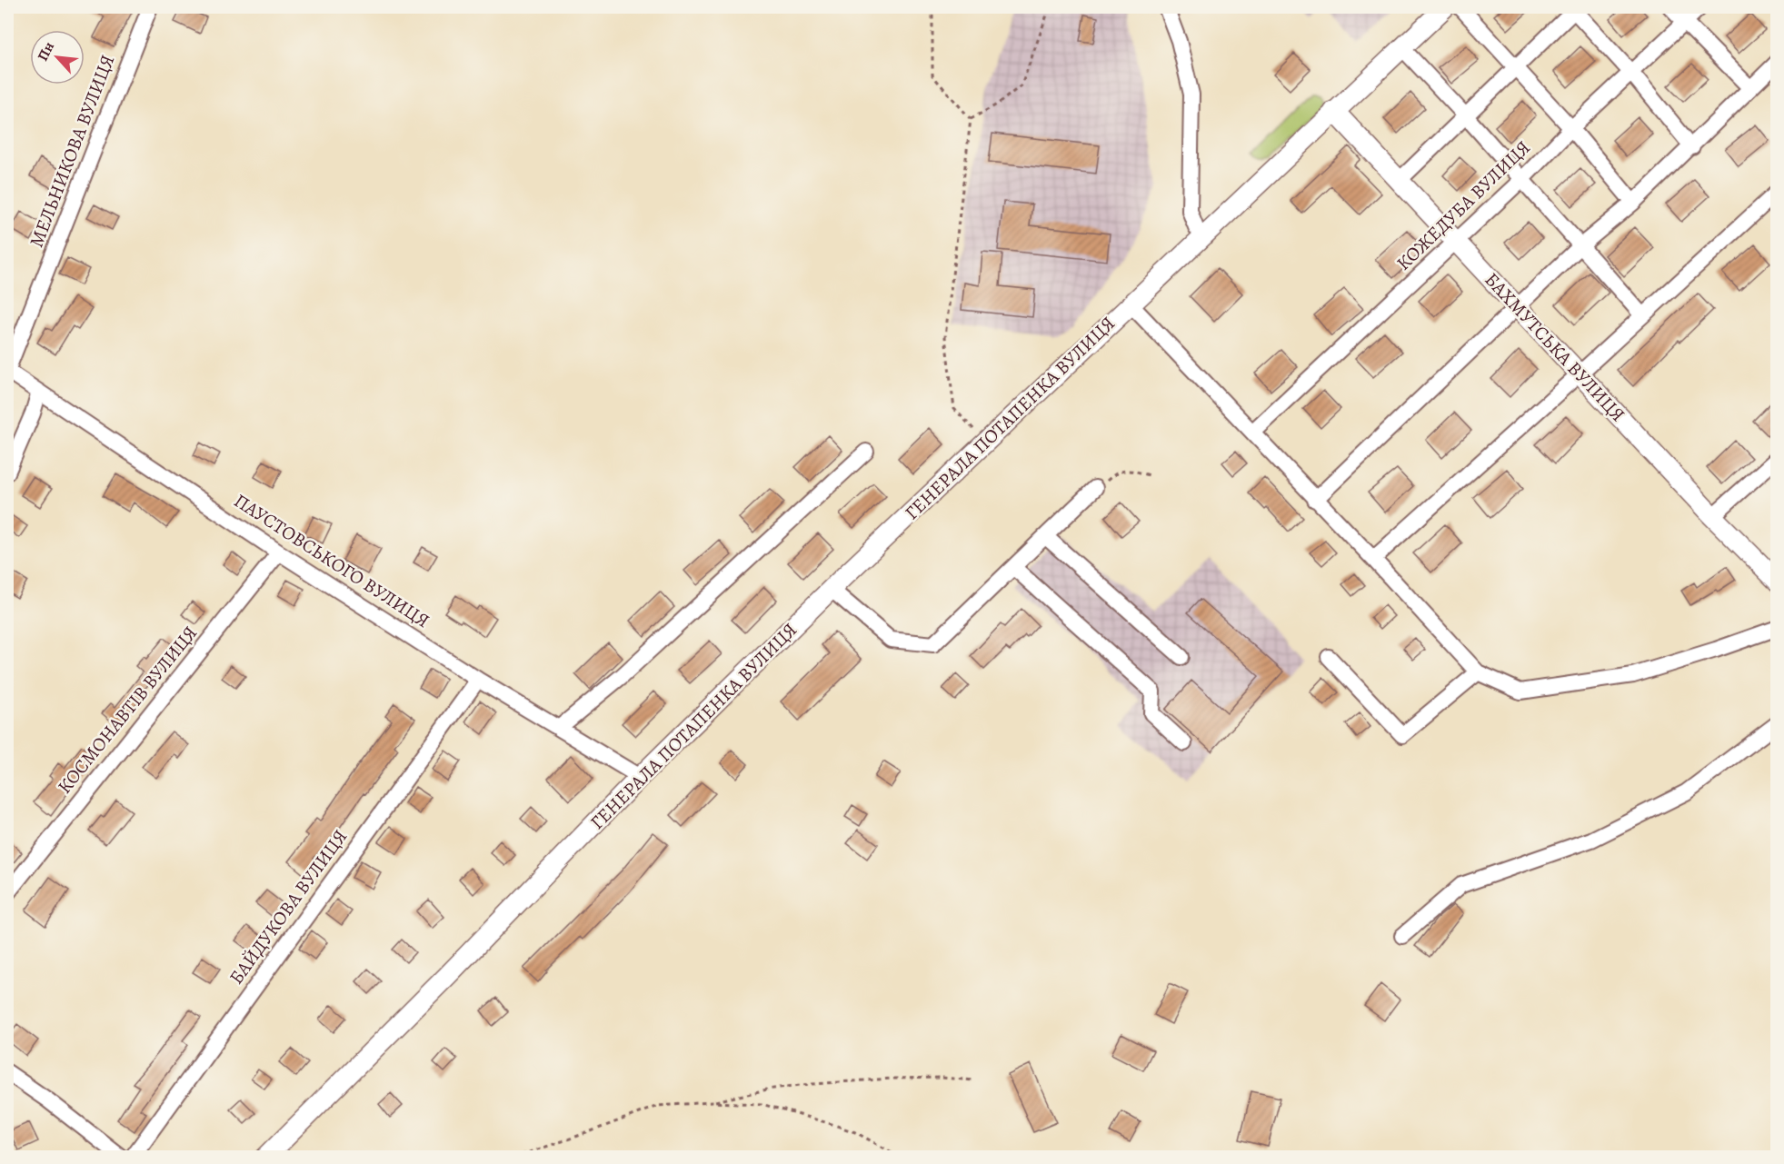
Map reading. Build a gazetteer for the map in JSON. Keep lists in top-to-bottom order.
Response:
{
  "streets": {
    "main road": ["БАХМУТСЬКА ВУЛИЦЯ", "ГЕНЕРАЛА ПОТАПЕНКА ВУЛИЦЯ"],
    "street": [
      "МЕЛЬНИКОВА ВУЛИЦЯ",
      "КОЖЕДУБА ВУЛИЦЯ",
      "ПАУСТОВСЬКОГО ВУЛИЦЯ",
      "КОСМОНАВТІВ ВУЛИЦЯ",
      "БАЙДУКОВА ВУЛИЦЯ"
    ]
  },
  "crossings": [
    ["МЕЛЬНИКОВА ВУЛИЦЯ", "ПАУСТОВСЬКОГО ВУЛИЦЯ"],
    ["КОЖЕДУБА ВУЛИЦЯ", "БАХМУТСЬКА ВУЛИЦЯ"],
    ["КОЖЕДУБА ВУЛИЦЯ", "ГЕНЕРАЛА ПОТАПЕНКА ВУЛИЦЯ"],
    ["БАХМУТСЬКА ВУЛИЦЯ", "ГЕНЕРАЛА ПОТАПЕНКА ВУЛИЦЯ"],
    ["ГЕНЕРАЛА ПОТАПЕНКА ВУЛИЦЯ", "ПАУСТОВСЬКОГО ВУЛИЦЯ"],
    ["ПАУСТОВСЬКОГО ВУЛИЦЯ", "КОСМОНАВТІВ ВУЛИЦЯ"],
    ["ПАУСТОВСЬКОГО ВУЛИЦЯ", "БАЙДУКОВА ВУЛИЦЯ"]
  ],
  "north": "top left"
}
